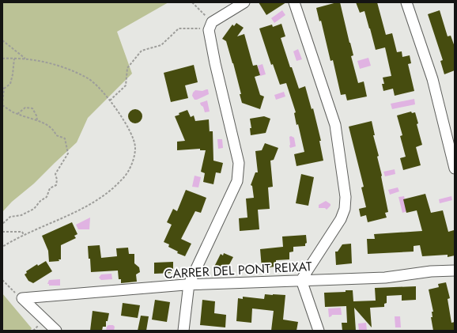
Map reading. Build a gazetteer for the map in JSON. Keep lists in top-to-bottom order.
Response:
{
  "streets": {
    "street": ["CARRER DEL PONT REIXAT"]
  }
}
